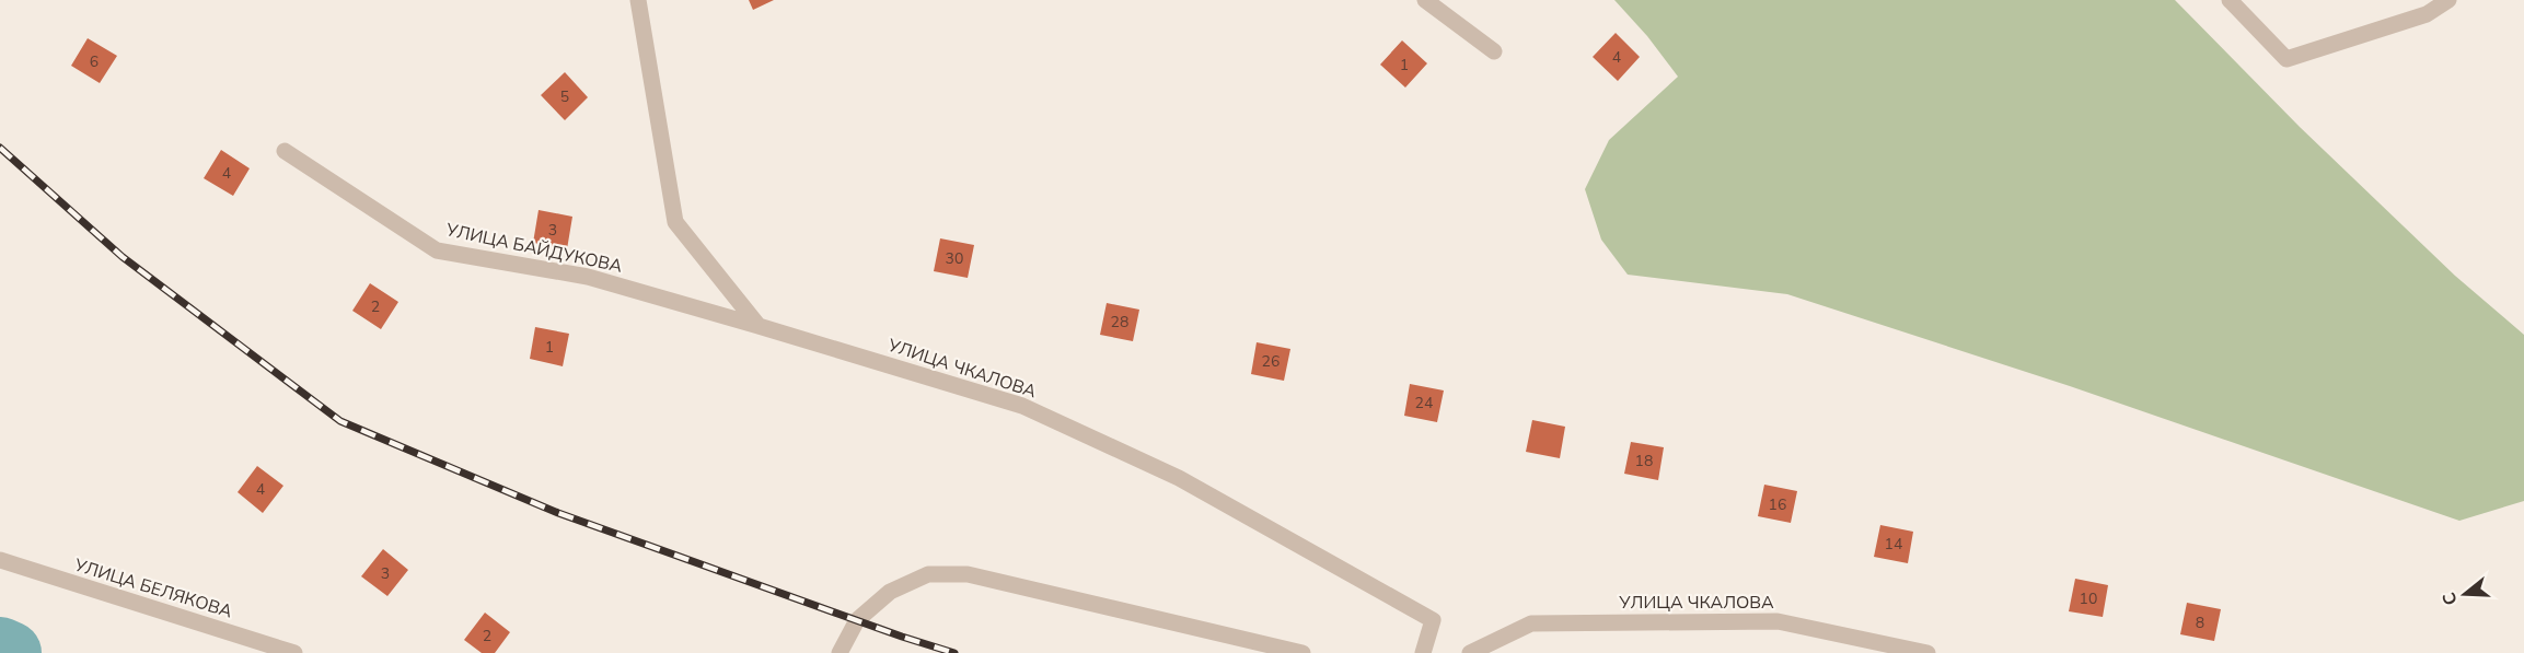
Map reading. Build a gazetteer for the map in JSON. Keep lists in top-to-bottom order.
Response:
{
  "streets": {
    "street": ["УЛИЦА БАЙДУКОВА", "УЛИЦА ЧКАЛОВА", "УЛИЦА БЕЛЯКОВА"]
  },
  "crossings": [
    ["УЛИЦА БАЙДУКОВА", "УЛИЦА ЧКАЛОВА"]
  ],
  "house_numbers": [
    "4",
    "6",
    "1",
    "5",
    "4",
    "3",
    "30",
    "2",
    "28",
    "1",
    "26",
    "24",
    "18",
    "4",
    "16",
    "14",
    "3",
    "10",
    "8",
    "2"
  ],
  "north": "left"
}
